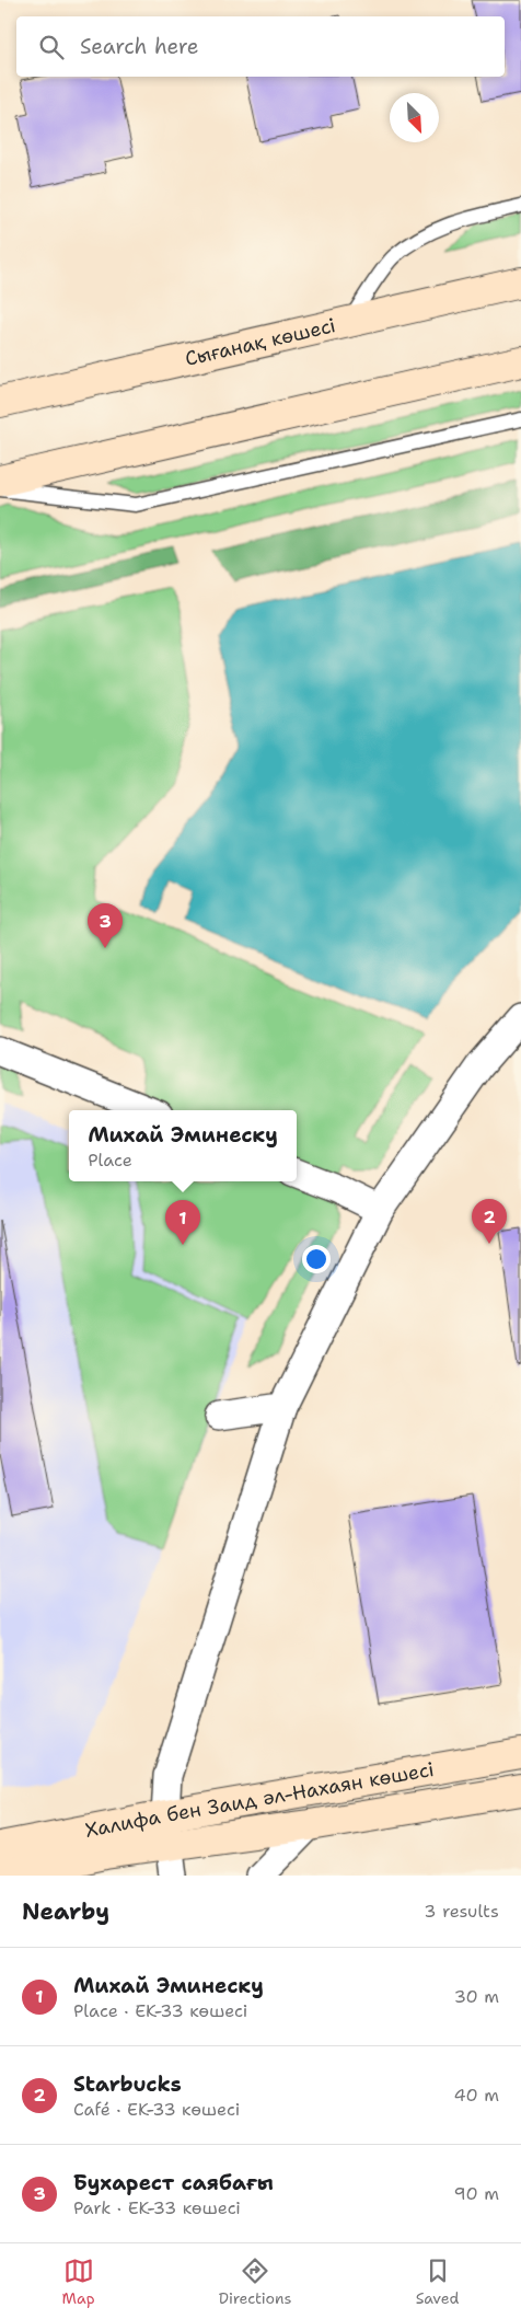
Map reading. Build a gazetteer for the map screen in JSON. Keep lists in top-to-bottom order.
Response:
{
  "streets": {
    "main road": ["Сығанақ көшесі", "Халифа бен Заид әл-Нахаян көшесі"]
  },
  "north": "bottom right",
  "page": {
    "search": "Search here",
    "pins": ["3", "2", "1"],
    "popup": ["Михай Эминеску", "Place"],
    "heading": ["Nearby", "3 results"],
    "list": [
      {
        "mark": "1",
        "name": "Михай Эминеску",
        "note": "Place · ЕК-33 көшесі",
        "value": "30 m"
      },
      {
        "mark": "2",
        "name": "Starbucks",
        "note": "Café · ЕК-33 көшесі",
        "value": "40 m"
      },
      {
        "mark": "3",
        "name": "Бухарест саябағы",
        "note": "Park · ЕК-33 көшесі",
        "value": "90 m"
      }
    ],
    "nav": ["Map", "Directions", "Saved"]
  }
}
